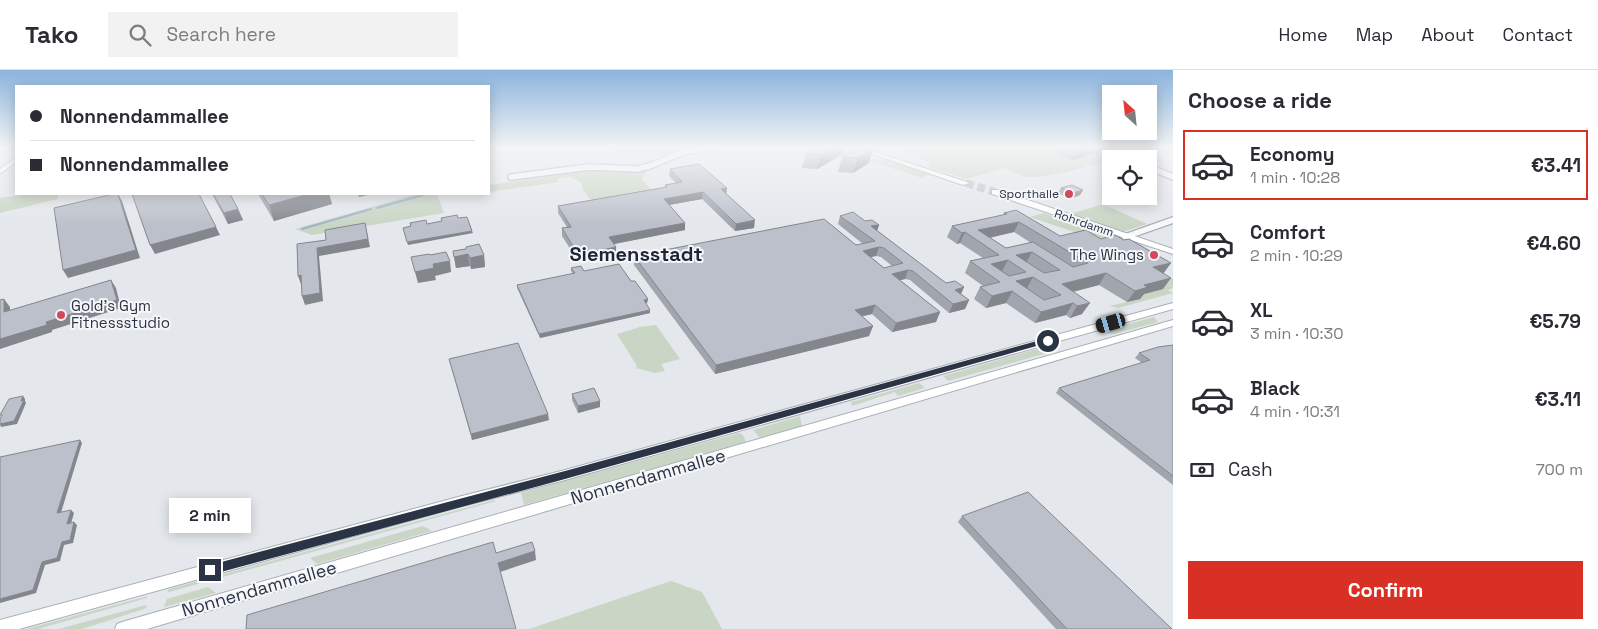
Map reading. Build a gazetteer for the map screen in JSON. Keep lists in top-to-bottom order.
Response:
{
  "streets": {
    "main road": ["Rohrdamm", "Nonnendammallee"]
  },
  "districts": ["Siemensstadt"],
  "places": ["Sporthalle", "The Wings", "Gold's Gym Fitnessstudio"],
  "north": "top left",
  "page": {
    "header": "Tako",
    "search": "Search here",
    "nav": [
      "Home",
      "Map",
      "About",
      "Contact"
    ],
    "heading": "Choose a ride",
    "banner": ["Nonnendammallee", "Nonnendammallee"],
    "list": [
      {
        "name": "Economy",
        "note": "1 min · 10:28",
        "value": "€3.41"
      },
      {
        "name": "Comfort",
        "note": "2 min · 10:29",
        "value": "€4.60"
      },
      {
        "name": "XL",
        "note": "3 min · 10:30",
        "value": "€5.79"
      },
      {
        "name": "Black",
        "note": "4 min · 10:31",
        "value": "€3.11"
      }
    ],
    "pay": ["Cash", "700 m"],
    "bubble": "2 min",
    "buttons": "Confirm"
  }
}
